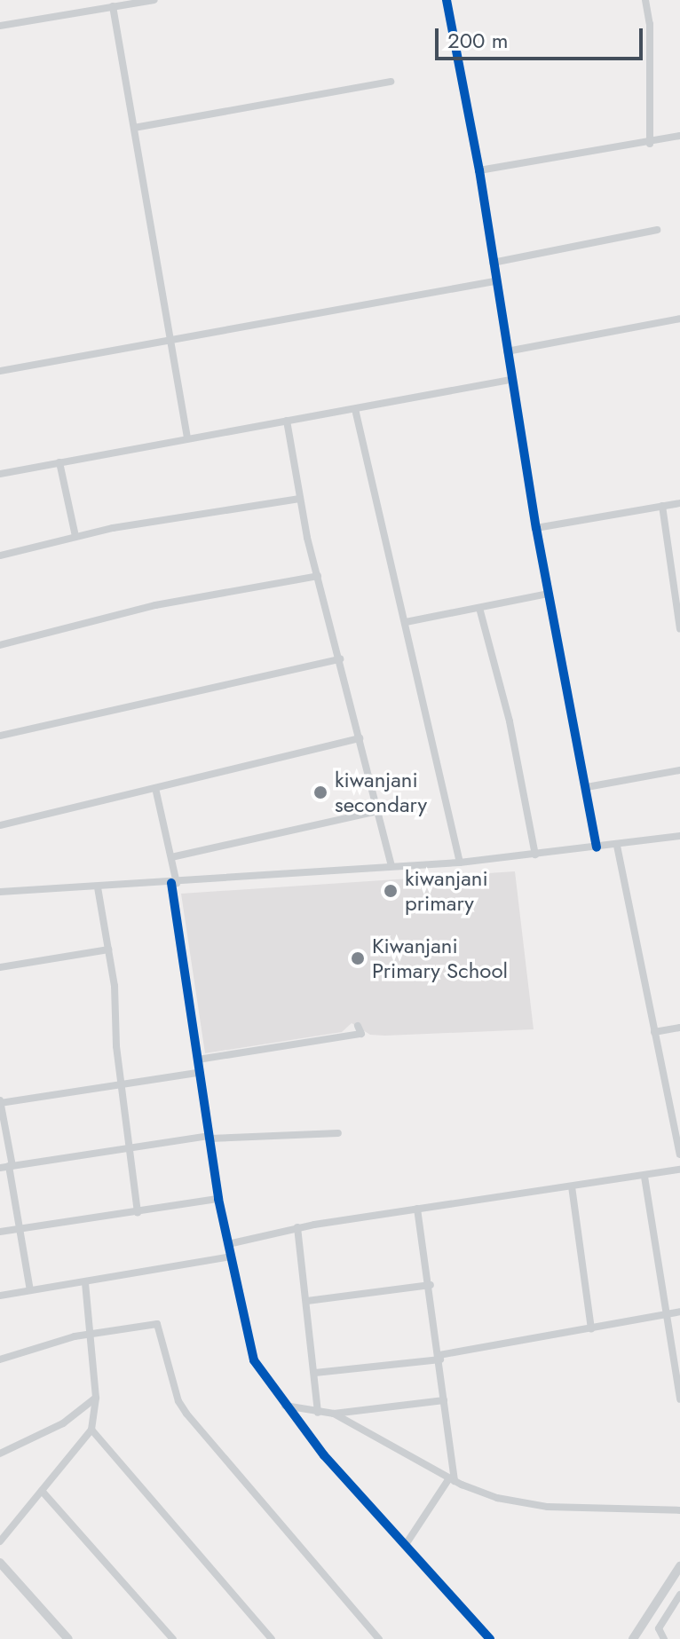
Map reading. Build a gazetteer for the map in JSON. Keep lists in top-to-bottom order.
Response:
{
  "places": ["kiwanjani secondary", "kiwanjani primary", "Kiwanjani Primary School"],
  "scale_bar": "200 m"
}
